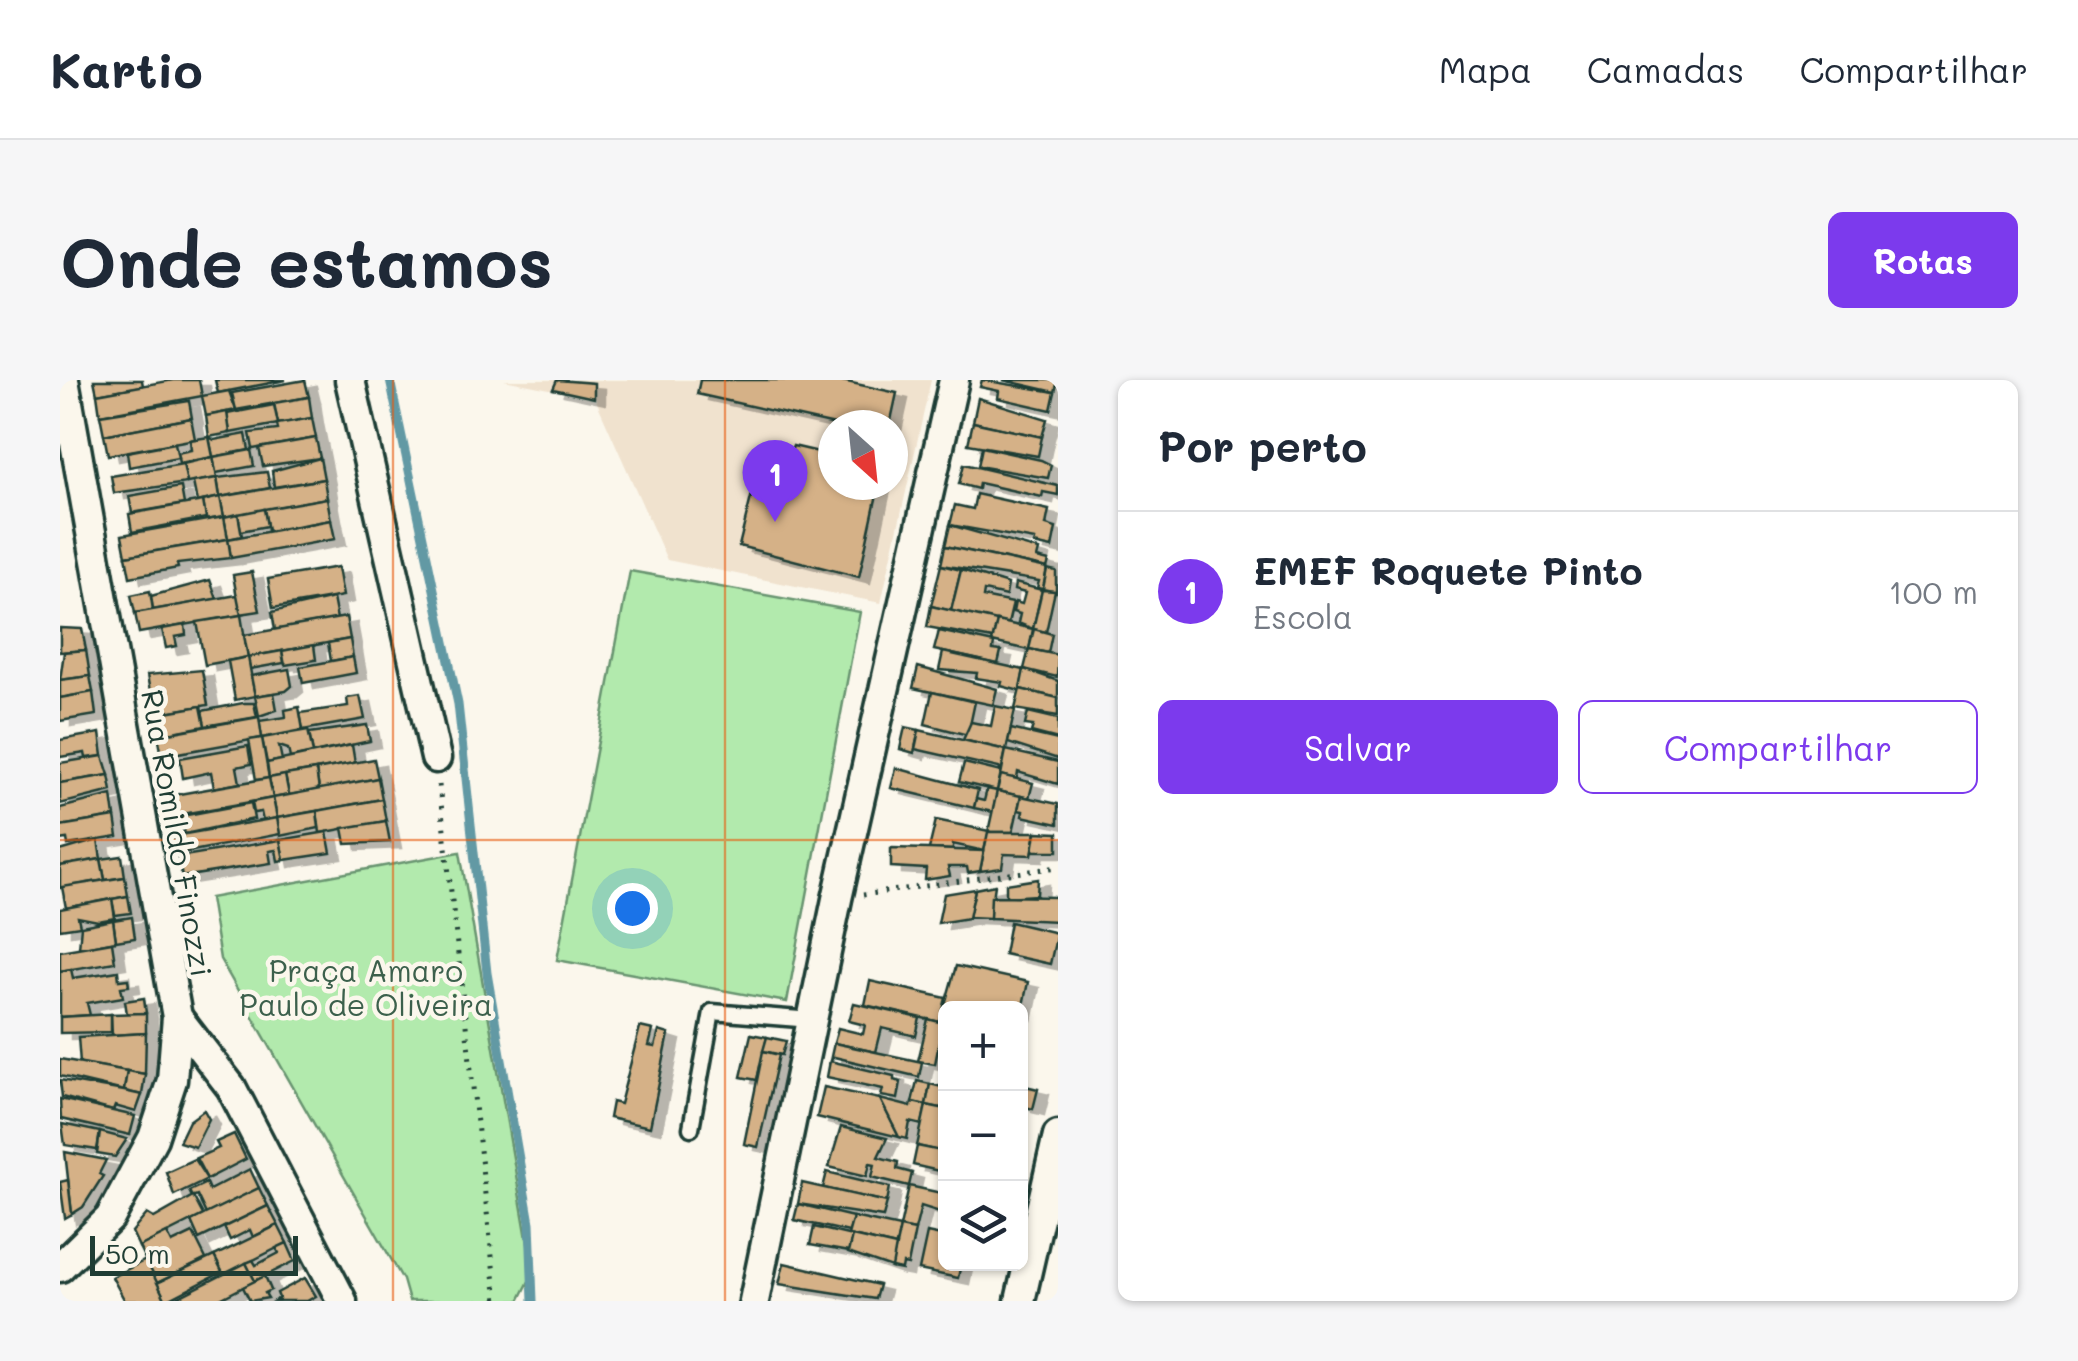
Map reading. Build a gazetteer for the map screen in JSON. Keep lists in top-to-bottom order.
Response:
{
  "streets": {
    "street": ["Rua Romildo Finozzi"]
  },
  "parks": ["Praça Amaro Paulo de Oliveira"],
  "scale_bar": "50 m",
  "north": "bottom right",
  "page": {
    "header": "Kartio",
    "nav": ["Mapa", "Camadas", "Compartilhar"],
    "buttons": [
      "Rotas",
      ["Salvar", "Compartilhar"]
    ],
    "title": "Onde estamos",
    "heading": "Por perto",
    "pins": "1",
    "list": [
      {
        "mark": "1",
        "name": "EMEF Roquete Pinto",
        "note": "Escola",
        "value": "100 m"
      }
    ],
    "map_buttons": ["+", "−"],
    "scale": "50 m"
  }
}
